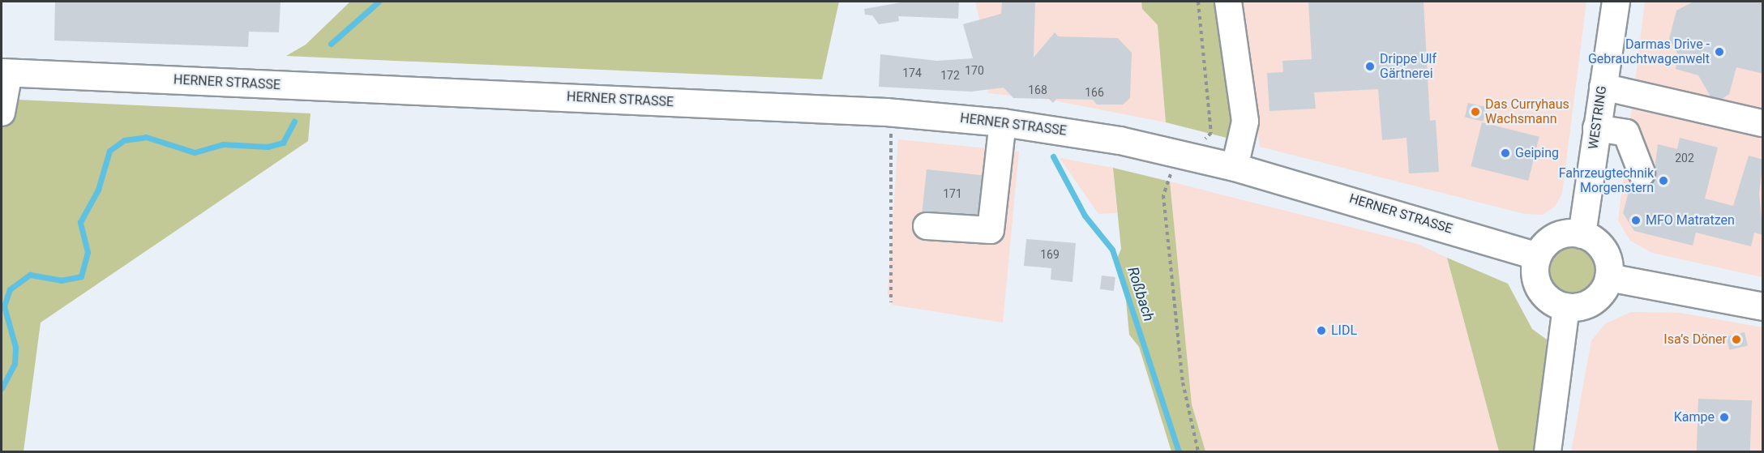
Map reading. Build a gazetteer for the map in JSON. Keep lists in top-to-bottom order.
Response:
{
  "streets": {
    "main road": ["HERNER STRASSE", "WESTRING"]
  },
  "crossings": [
    ["HERNER STRASSE", "WESTRING"]
  ],
  "water": ["Roßbach"],
  "places": [
    "Darmas Drive - Gebrauchtwagenwelt",
    "Drippe Ulf Gärtnerei",
    "Das Curryhaus Wachsmann",
    "Geiping",
    "Fahrzeugtechnik Morgenstern",
    "MFO Matratzen",
    "LIDL",
    "Isa’s Döner",
    "Kampe"
  ],
  "house_numbers": [
    "170",
    "174",
    "172",
    "168",
    "166",
    "202",
    "171",
    "169"
  ]
}
